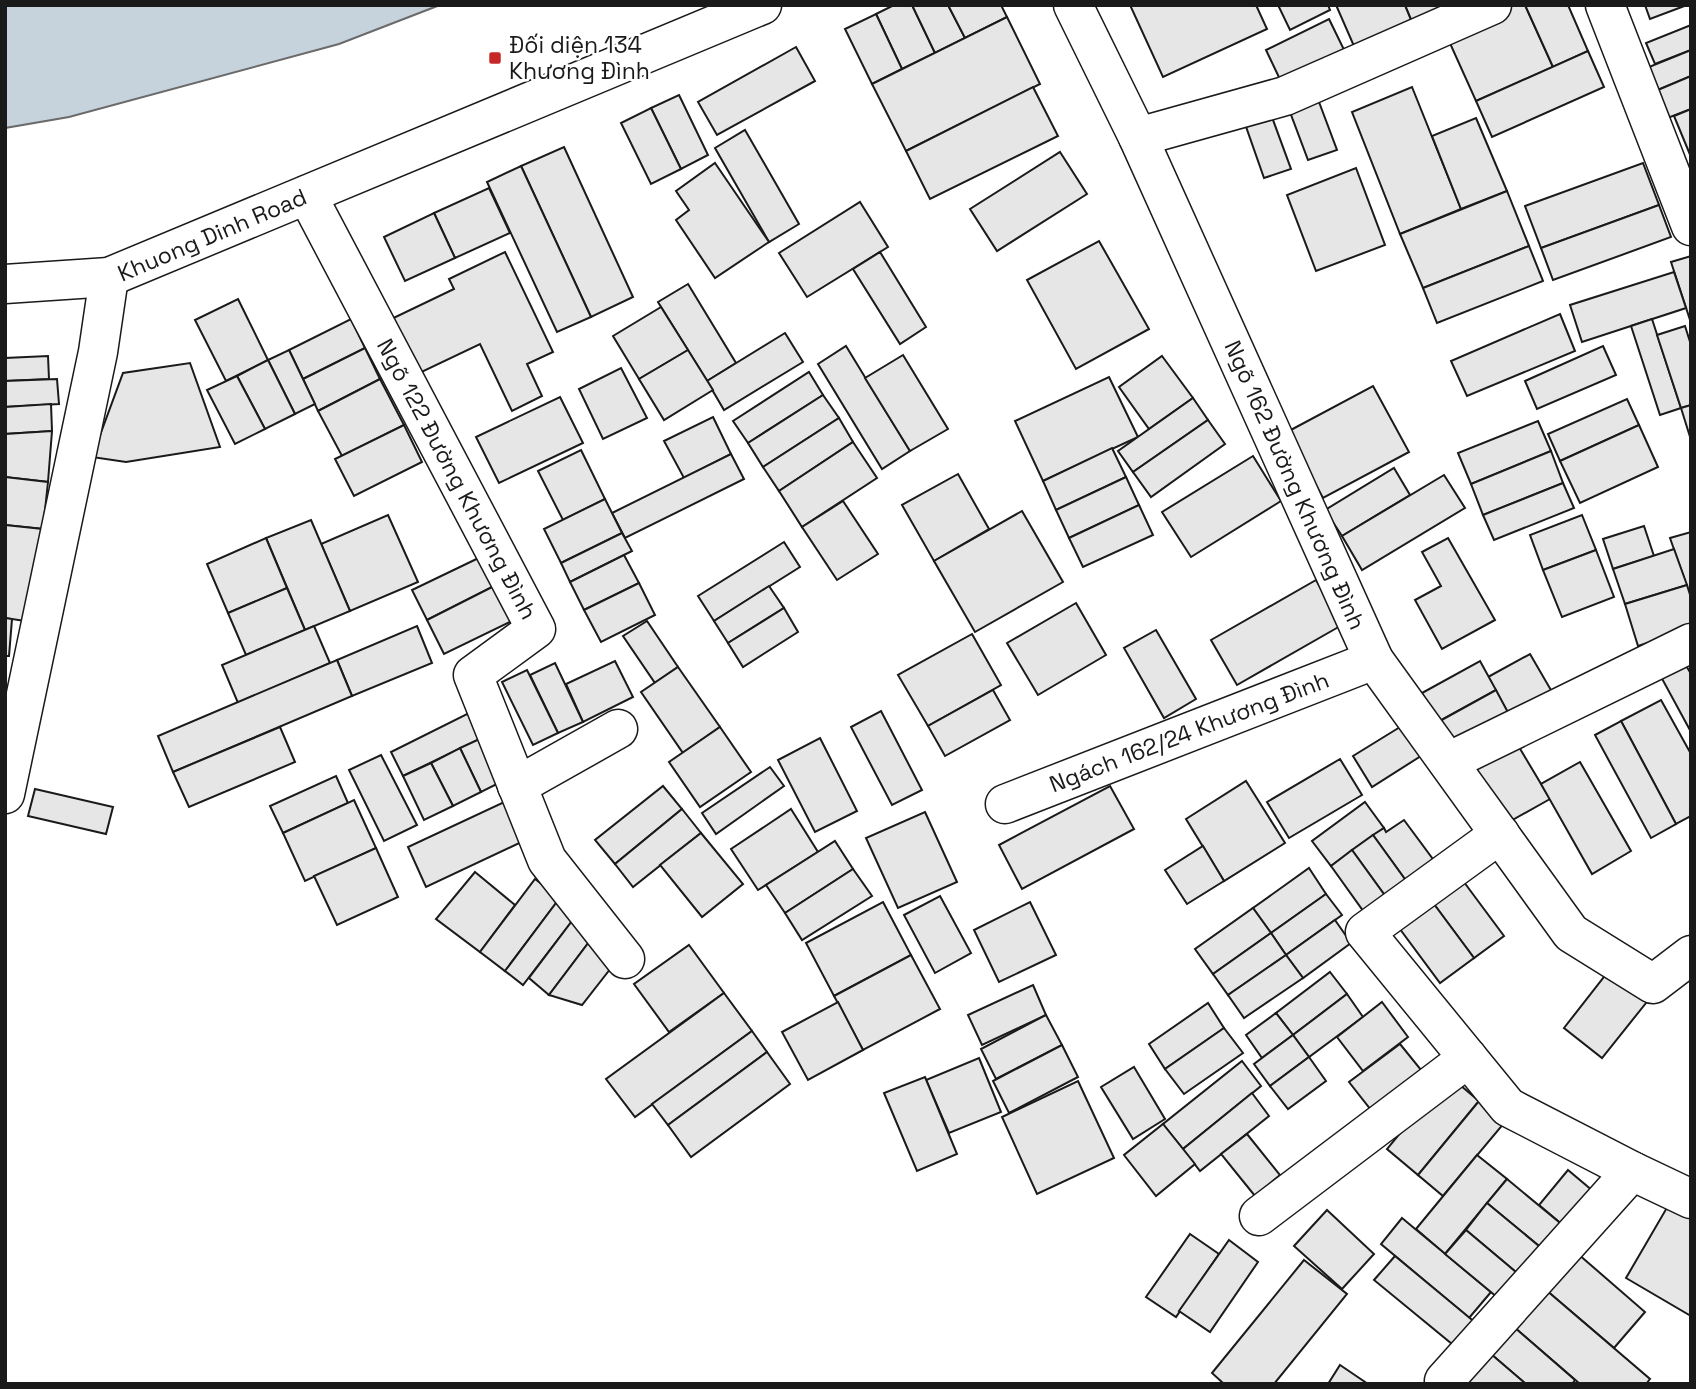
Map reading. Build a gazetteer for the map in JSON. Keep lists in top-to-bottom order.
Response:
{
  "streets": {
    "main road": [
      "Khuong Dinh Road",
      "Ngõ 122 Đường Khương Đình",
      "Ngõ 162 Đường Khương Đình",
      "Ngách 162/24 Khương Đình"
    ]
  },
  "crossings": [
    ["Khuong Dinh Road", "Ngõ 122 Đường Khương Đình"],
    ["Ngõ 162 Đường Khương Đình", "Ngách 162/24 Khương Đình"]
  ],
  "places": {
    "transit": ["Đối diện 134 Khương Đình"]
  }
}
